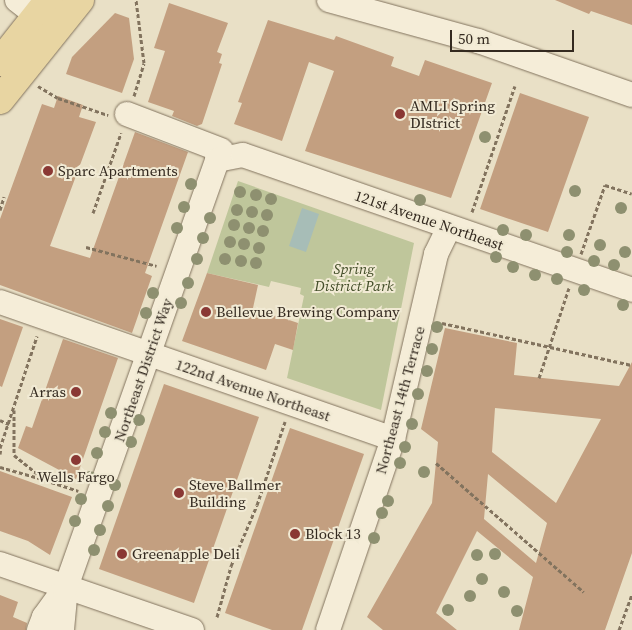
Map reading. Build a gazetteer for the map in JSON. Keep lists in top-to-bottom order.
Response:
{
  "streets": {
    "street": [
      "121st Avenue Northeast",
      "Northeast District Way",
      "122nd Avenue Northeast",
      "Northeast 14th Terrace"
    ]
  },
  "crossings": [
    ["121st Avenue Northeast", "Northeast District Way"],
    ["121st Avenue Northeast", "Northeast 14th Terrace"],
    ["Northeast District Way", "122nd Avenue Northeast"],
    ["122nd Avenue Northeast", "Northeast 14th Terrace"]
  ],
  "parks": ["Spring District Park"],
  "places": [
    "AMLI Spring DIstrict",
    "Sparc Apartments",
    "Bellevue Brewing Company",
    "Arras",
    "Wells Fargo",
    "Steve Ballmer Building",
    "Block 13",
    "Greenapple Deli"
  ],
  "scale_bar": "50 m"
}
